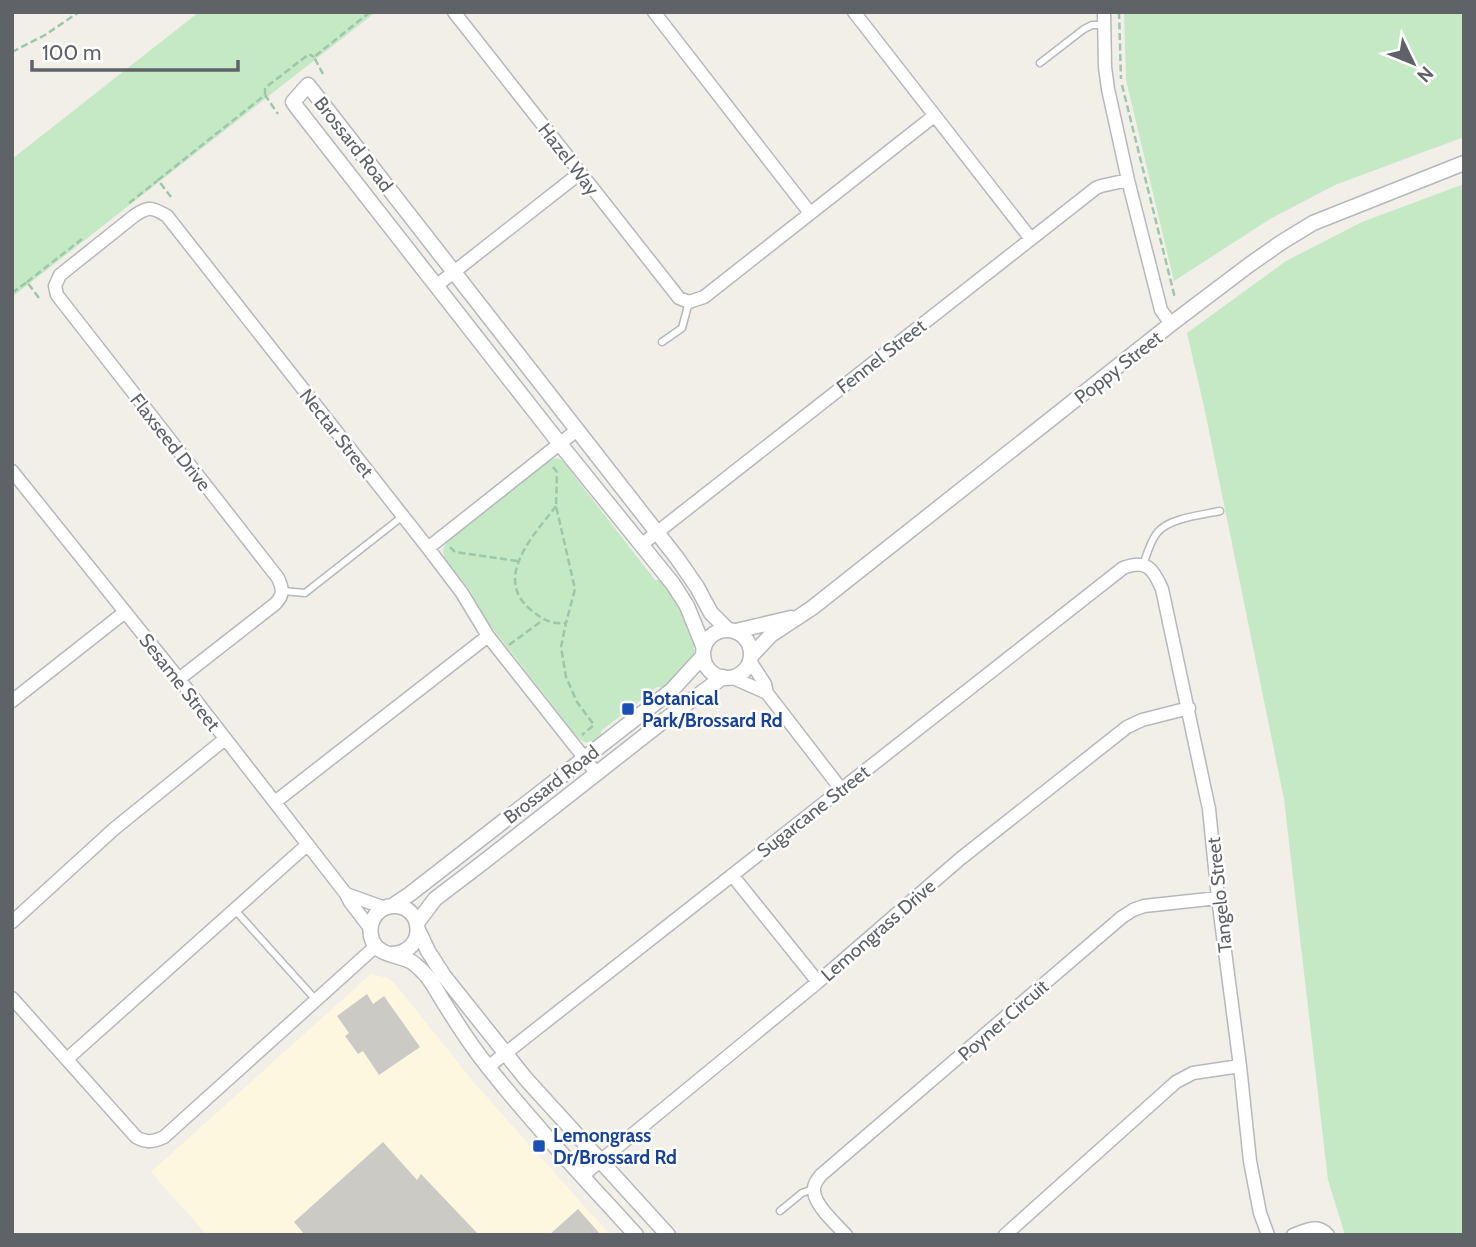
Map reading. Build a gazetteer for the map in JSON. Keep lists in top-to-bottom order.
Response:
{
  "streets": {
    "street": [
      "Brossard Road",
      "Hazel Way",
      "Fennel Street",
      "Poppy Street",
      "Nectar Street",
      "Flaxseed Drive",
      "Sesame Street",
      "Sugarcane Street",
      "Tangelo Street",
      "Lemongrass Drive",
      "Poyner Circuit"
    ]
  },
  "crossings": [
    ["Brossard Road", "Fennel Street"],
    ["Brossard Road", "Poppy Street"],
    ["Brossard Road", "Nectar Street"],
    ["Brossard Road", "Sesame Street"],
    ["Nectar Street", "Flaxseed Drive"],
    ["Sugarcane Street", "Tangelo Street"],
    ["Tangelo Street", "Lemongrass Drive"],
    ["Tangelo Street", "Poyner Circuit"]
  ],
  "places": {
    "transit": ["Botanical Park/Brossard Rd", "Lemongrass Dr/Brossard Rd"]
  },
  "scale_bar": "100 m",
  "north": "bottom right"
}
